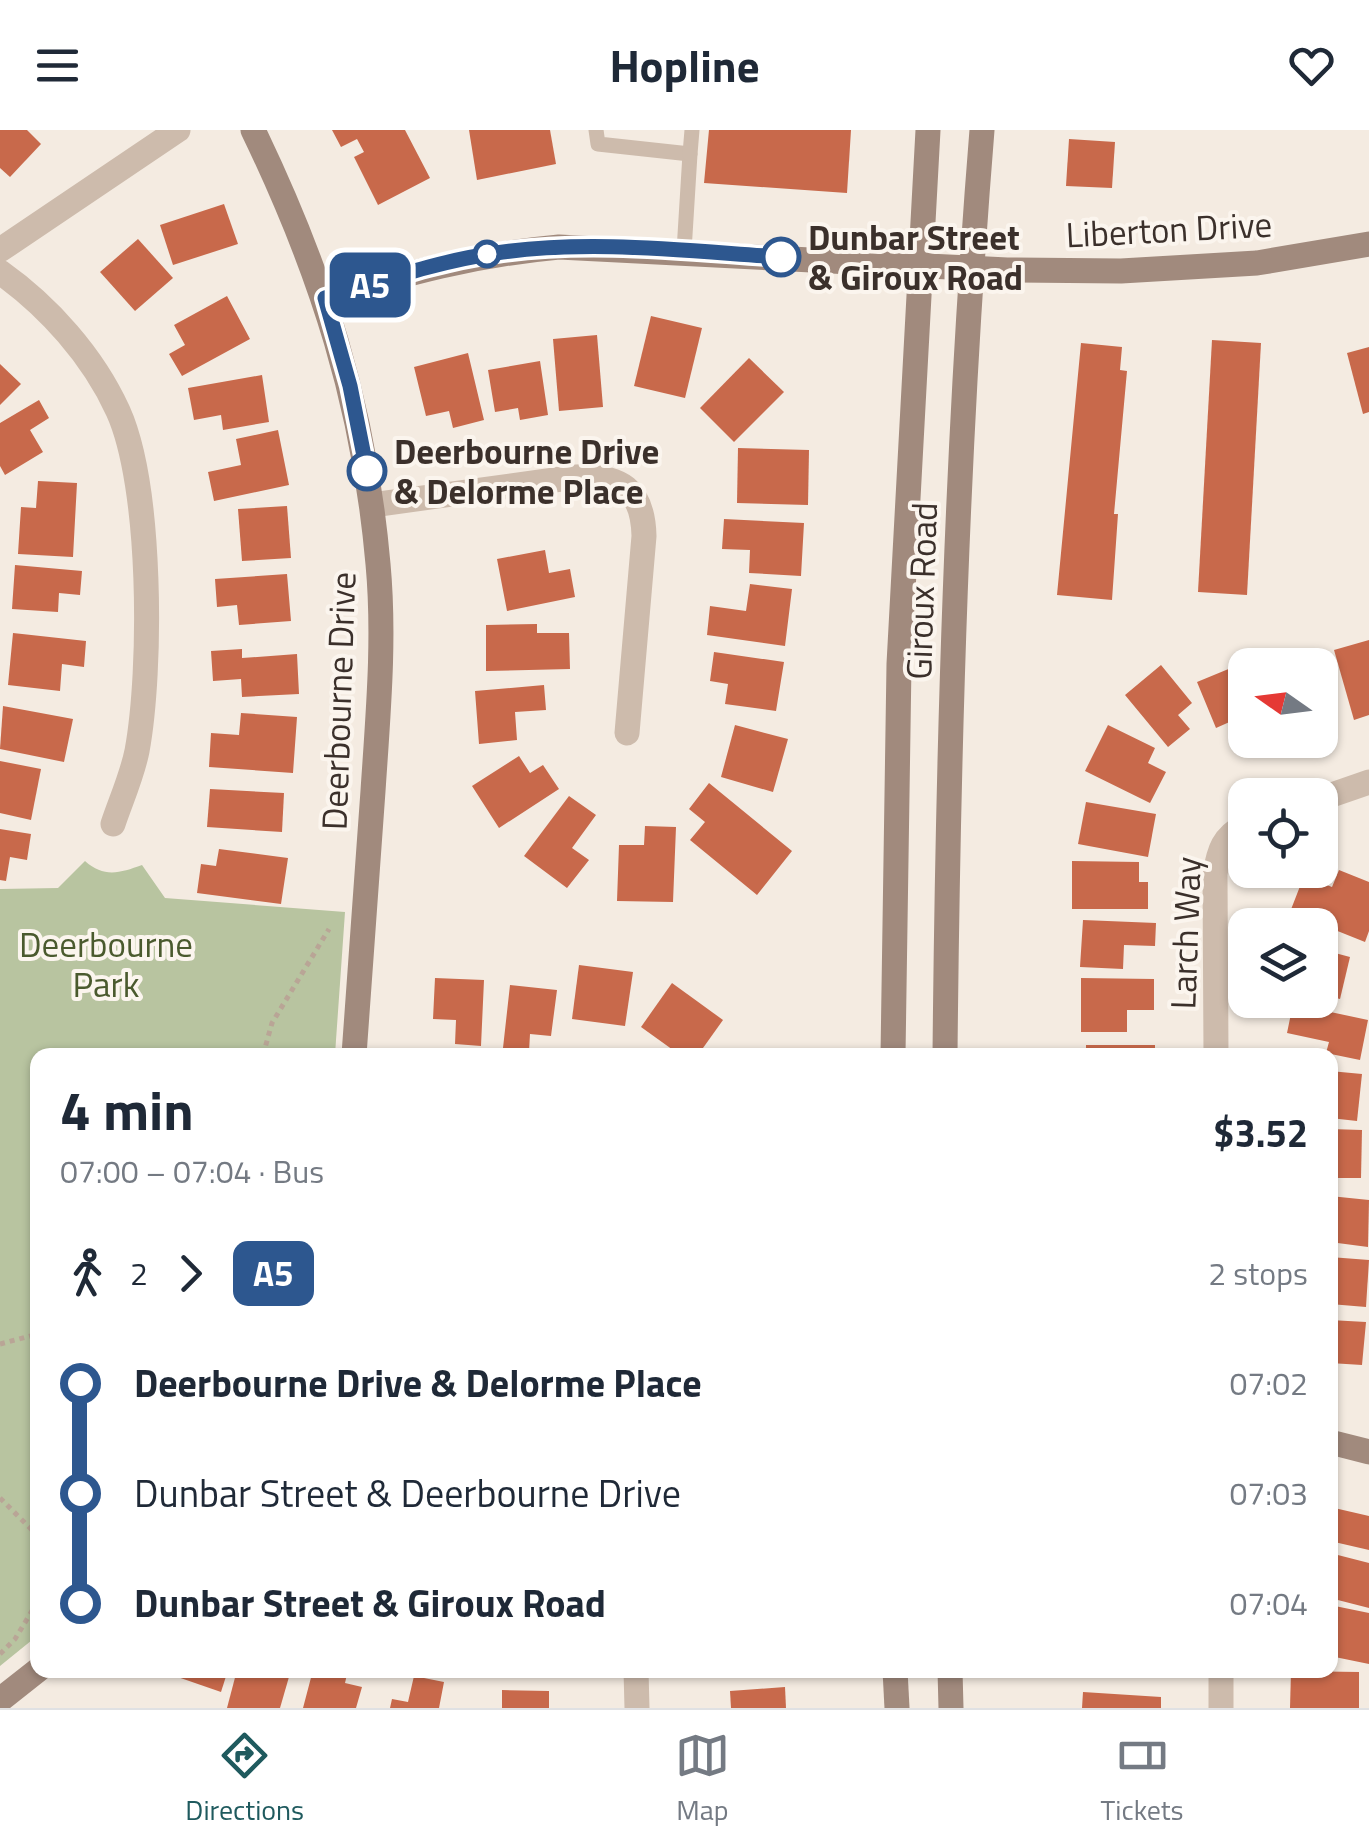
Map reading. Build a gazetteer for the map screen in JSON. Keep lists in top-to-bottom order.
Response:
{
  "streets": {
    "street": [
      "Liberton Drive",
      "Giroux Road",
      "Deerbourne Drive",
      "Larch Way"
    ]
  },
  "crossings": [
    ["Liberton Drive", "Giroux Road"],
    ["Liberton Drive", "Deerbourne Drive"]
  ],
  "parks": ["Deerbourne Park"],
  "places": ["Dunbar Street & Giroux Road", "Deerbourne Drive & Delorme Place"],
  "lines": ["bus line A5"],
  "north": "left",
  "page": {
    "header": "Hopline",
    "on_map": "A5",
    "heading": ["4 min", "07:00 – 07:04 · Bus", "$3.52"],
    "legs": ["2", "A5", "2 stops"],
    "list": [
      {
        "name": "Deerbourne Drive & Delorme Place",
        "value": "07:02"
      },
      {
        "name": "Dunbar Street & Deerbourne Drive",
        "value": "07:03"
      },
      {
        "name": "Dunbar Street & Giroux Road",
        "value": "07:04"
      }
    ],
    "tabs": ["Directions", "Map", "Tickets"]
  }
}
